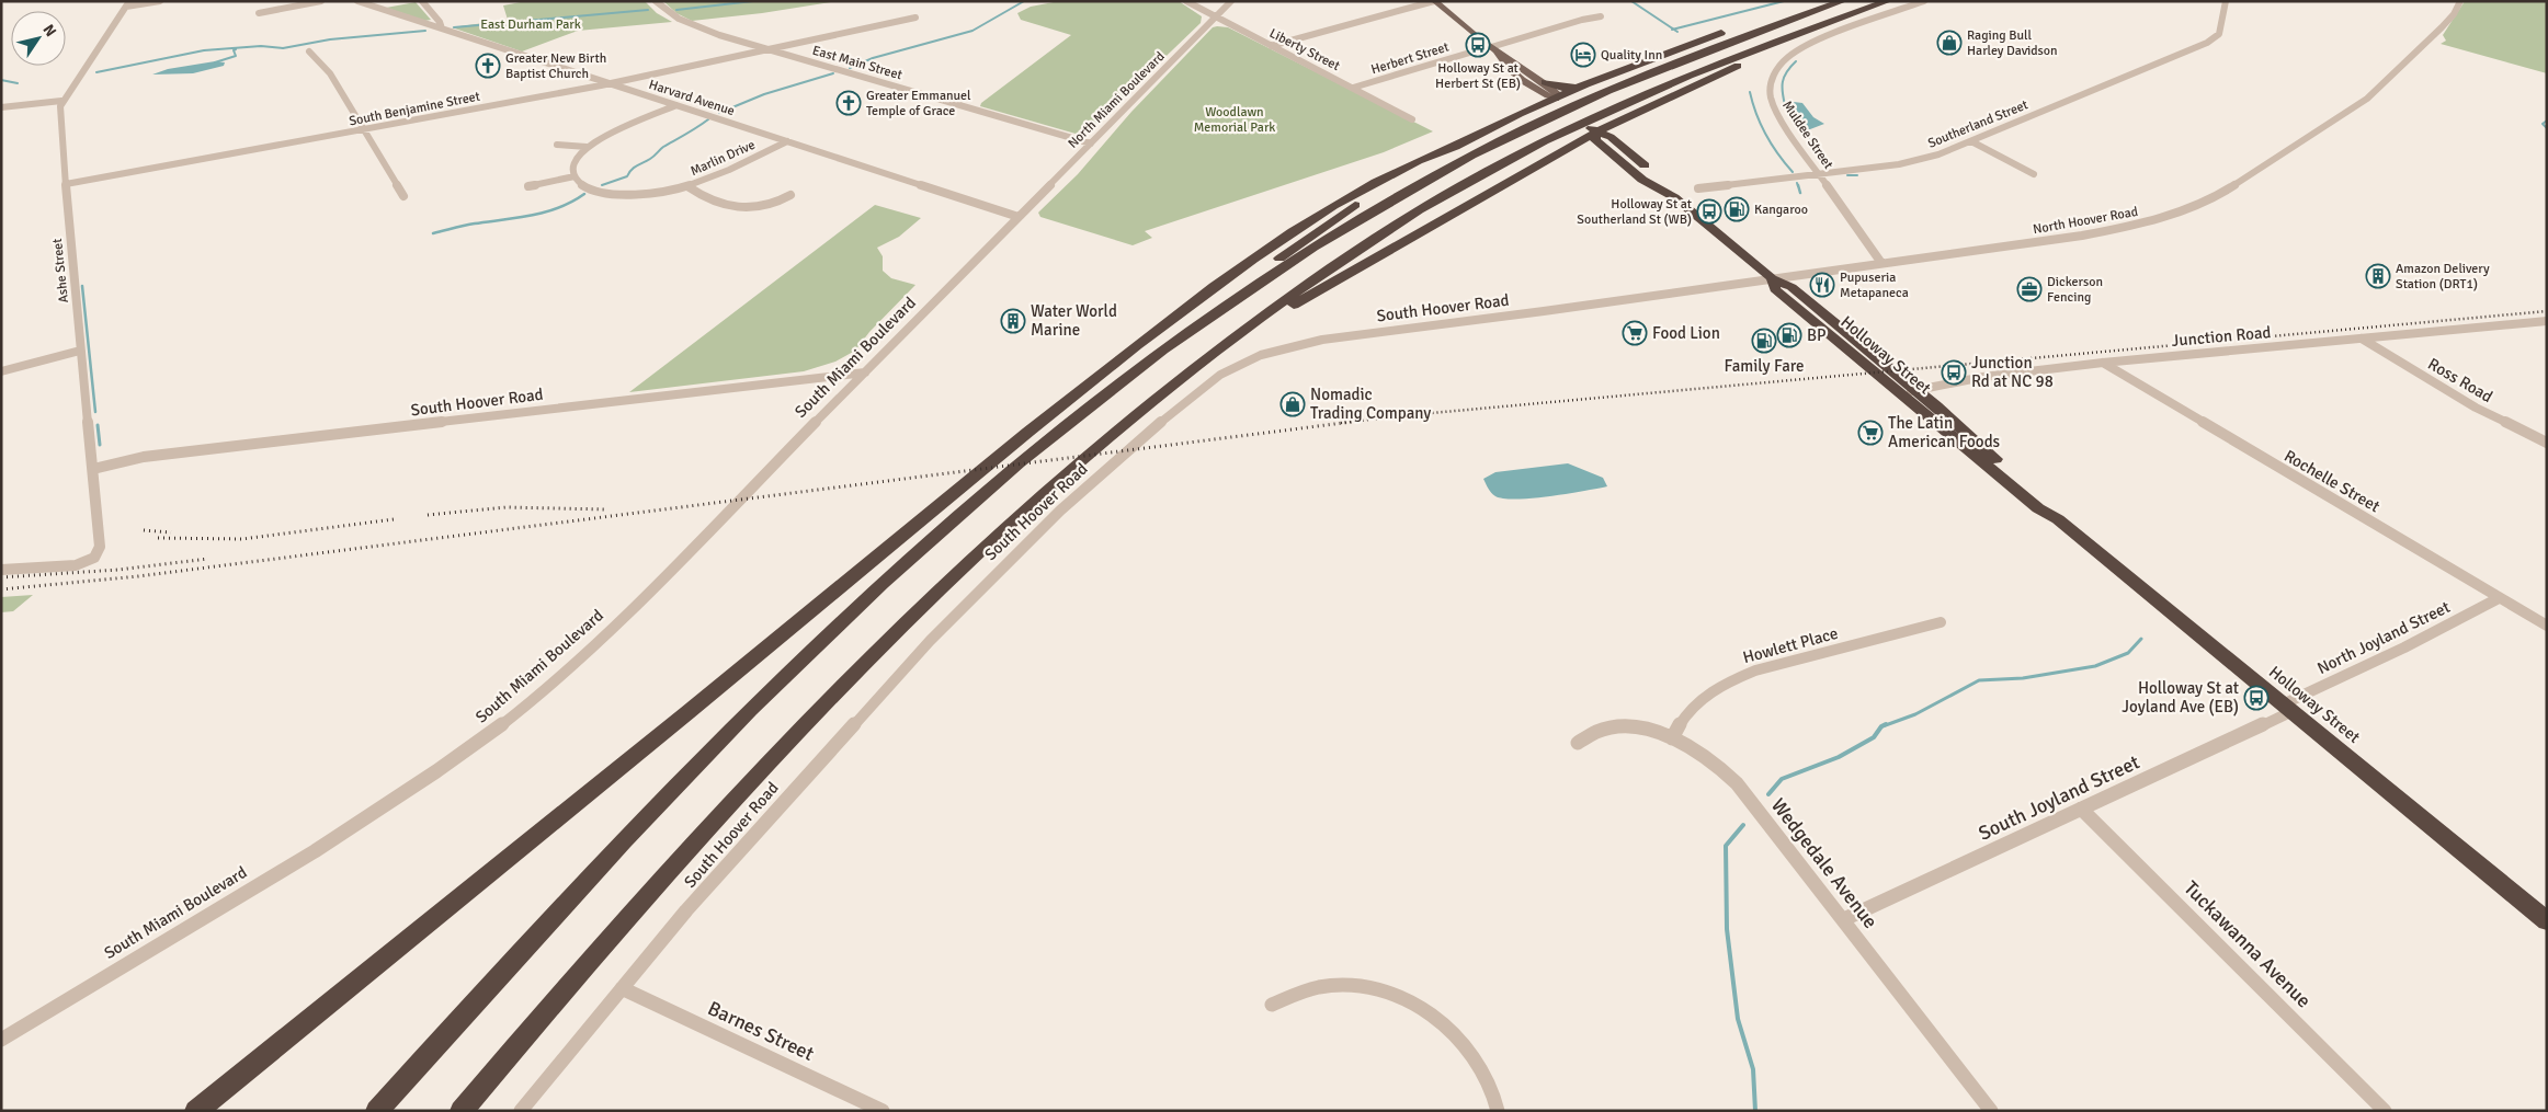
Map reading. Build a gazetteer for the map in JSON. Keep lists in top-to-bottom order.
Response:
{
  "streets": {
    "highway": ["Holloway Street"],
    "street": [
      "Liberty Street",
      "Herbert Street",
      "East Main Street",
      "Harvard Avenue",
      "North Miami Boulevard",
      "South Benjamine Street",
      "Southerland Street",
      "Muldee Street",
      "Marlin Drive",
      "North Hoover Road",
      "Ashe Street",
      "South Hoover Road",
      "Junction Road",
      "South Miami Boulevard",
      "Ross Road",
      "Rochelle Street",
      "North Joyland Street",
      "Howlett Place",
      "South Joyland Street",
      "Wedgedale Avenue",
      "Tuckawanna Avenue",
      "Barnes Street"
    ]
  },
  "crossings": [
    ["Liberty Street", "Herbert Street"],
    ["Liberty Street", "North Miami Boulevard"],
    ["East Main Street", "North Miami Boulevard"],
    ["East Main Street", "South Benjamine Street"],
    ["Harvard Avenue", "North Miami Boulevard"],
    ["Harvard Avenue", "South Benjamine Street"],
    ["Harvard Avenue", "Marlin Drive"],
    ["Harvard Avenue", "South Miami Boulevard"],
    ["North Miami Boulevard", "South Miami Boulevard"],
    ["South Benjamine Street", "Ashe Street"],
    ["Southerland Street", "Muldee Street"],
    ["Muldee Street", "North Hoover Road"],
    ["North Hoover Road", "South Hoover Road"],
    ["North Hoover Road", "Holloway Street"],
    ["Ashe Street", "South Hoover Road"],
    ["South Hoover Road", "Holloway Street"],
    ["South Hoover Road", "South Miami Boulevard"],
    ["South Hoover Road", "Barnes Street"],
    ["Junction Road", "Holloway Street"],
    ["Junction Road", "Ross Road"],
    ["Junction Road", "Rochelle Street"],
    ["Holloway Street", "North Joyland Street"],
    ["Holloway Street", "South Joyland Street"],
    ["Rochelle Street", "North Joyland Street"],
    ["North Joyland Street", "South Joyland Street"],
    ["Howlett Place", "Wedgedale Avenue"],
    ["South Joyland Street", "Wedgedale Avenue"],
    ["South Joyland Street", "Tuckawanna Avenue"]
  ],
  "parks": ["East Durham Park", "Woodlawn Memorial Park"],
  "places": {
    "shop": ["Raging Bull Harley Davidson", "Nomadic Trading Company"],
    "bus stop": [
      "Holloway St at Herbert St (EB)",
      "Holloway St at Southerland St (WB)",
      "Junction Rd at NC 98",
      "Holloway St at Joyland Ave (EB)"
    ],
    "hotel": ["Quality Inn"],
    "church": ["Greater New Birth Baptist Church", "Greater Emmanuel Temple of Grace"],
    "fuel station": ["Kangaroo", "BP", "Family Fare"],
    "building": ["Amazon Delivery Station (DRT1)", "Water World Marine"],
    "restaurant": ["Pupuseria Metapaneca"],
    "office": ["Dickerson Fencing"],
    "supermarket": ["Food Lion", "The Latin American Foods"]
  },
  "north": "top right"
}
